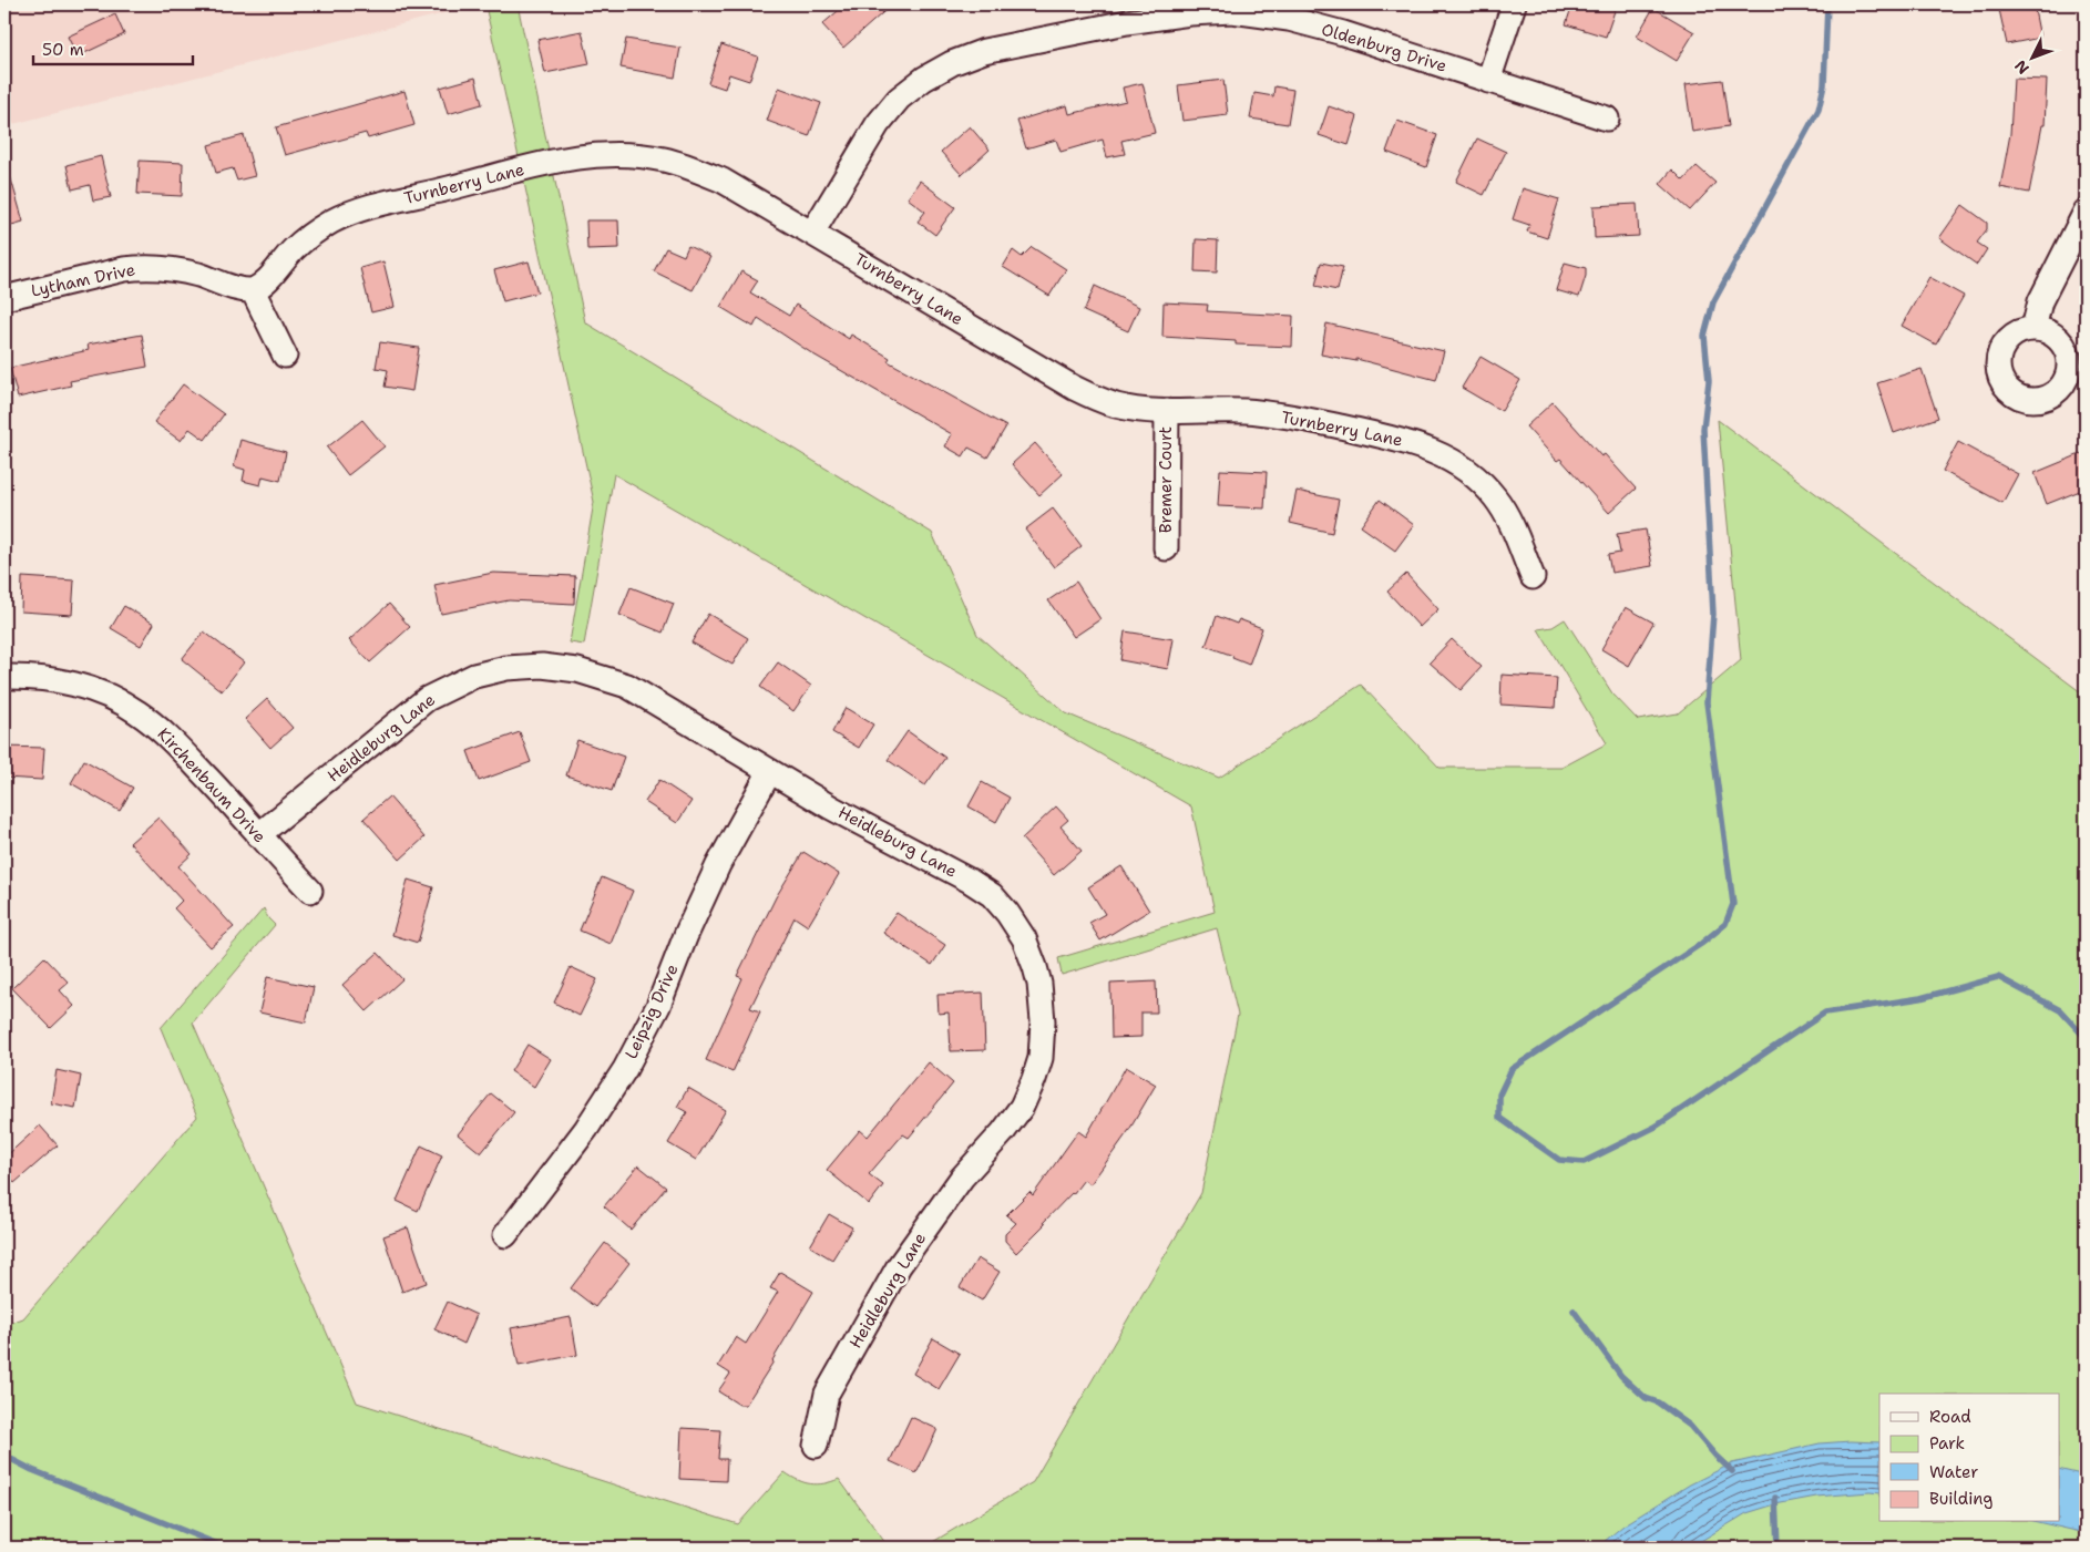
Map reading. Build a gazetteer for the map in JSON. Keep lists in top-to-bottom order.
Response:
{
  "streets": {
    "street": [
      "Oldenburg Drive",
      "Turnberry Lane",
      "Lytham Drive",
      "Bremer Court",
      "Heidleburg Lane",
      "Kirchenbaum Drive",
      "Leipzig Drive"
    ]
  },
  "crossings": [
    ["Oldenburg Drive", "Turnberry Lane"],
    ["Turnberry Lane", "Lytham Drive"],
    ["Turnberry Lane", "Bremer Court"],
    ["Heidleburg Lane", "Kirchenbaum Drive"],
    ["Heidleburg Lane", "Leipzig Drive"]
  ],
  "legend": [
    "Road",
    "Park",
    "Water",
    "Building"
  ],
  "scale_bar": "50 m",
  "north": "bottom left"
}
